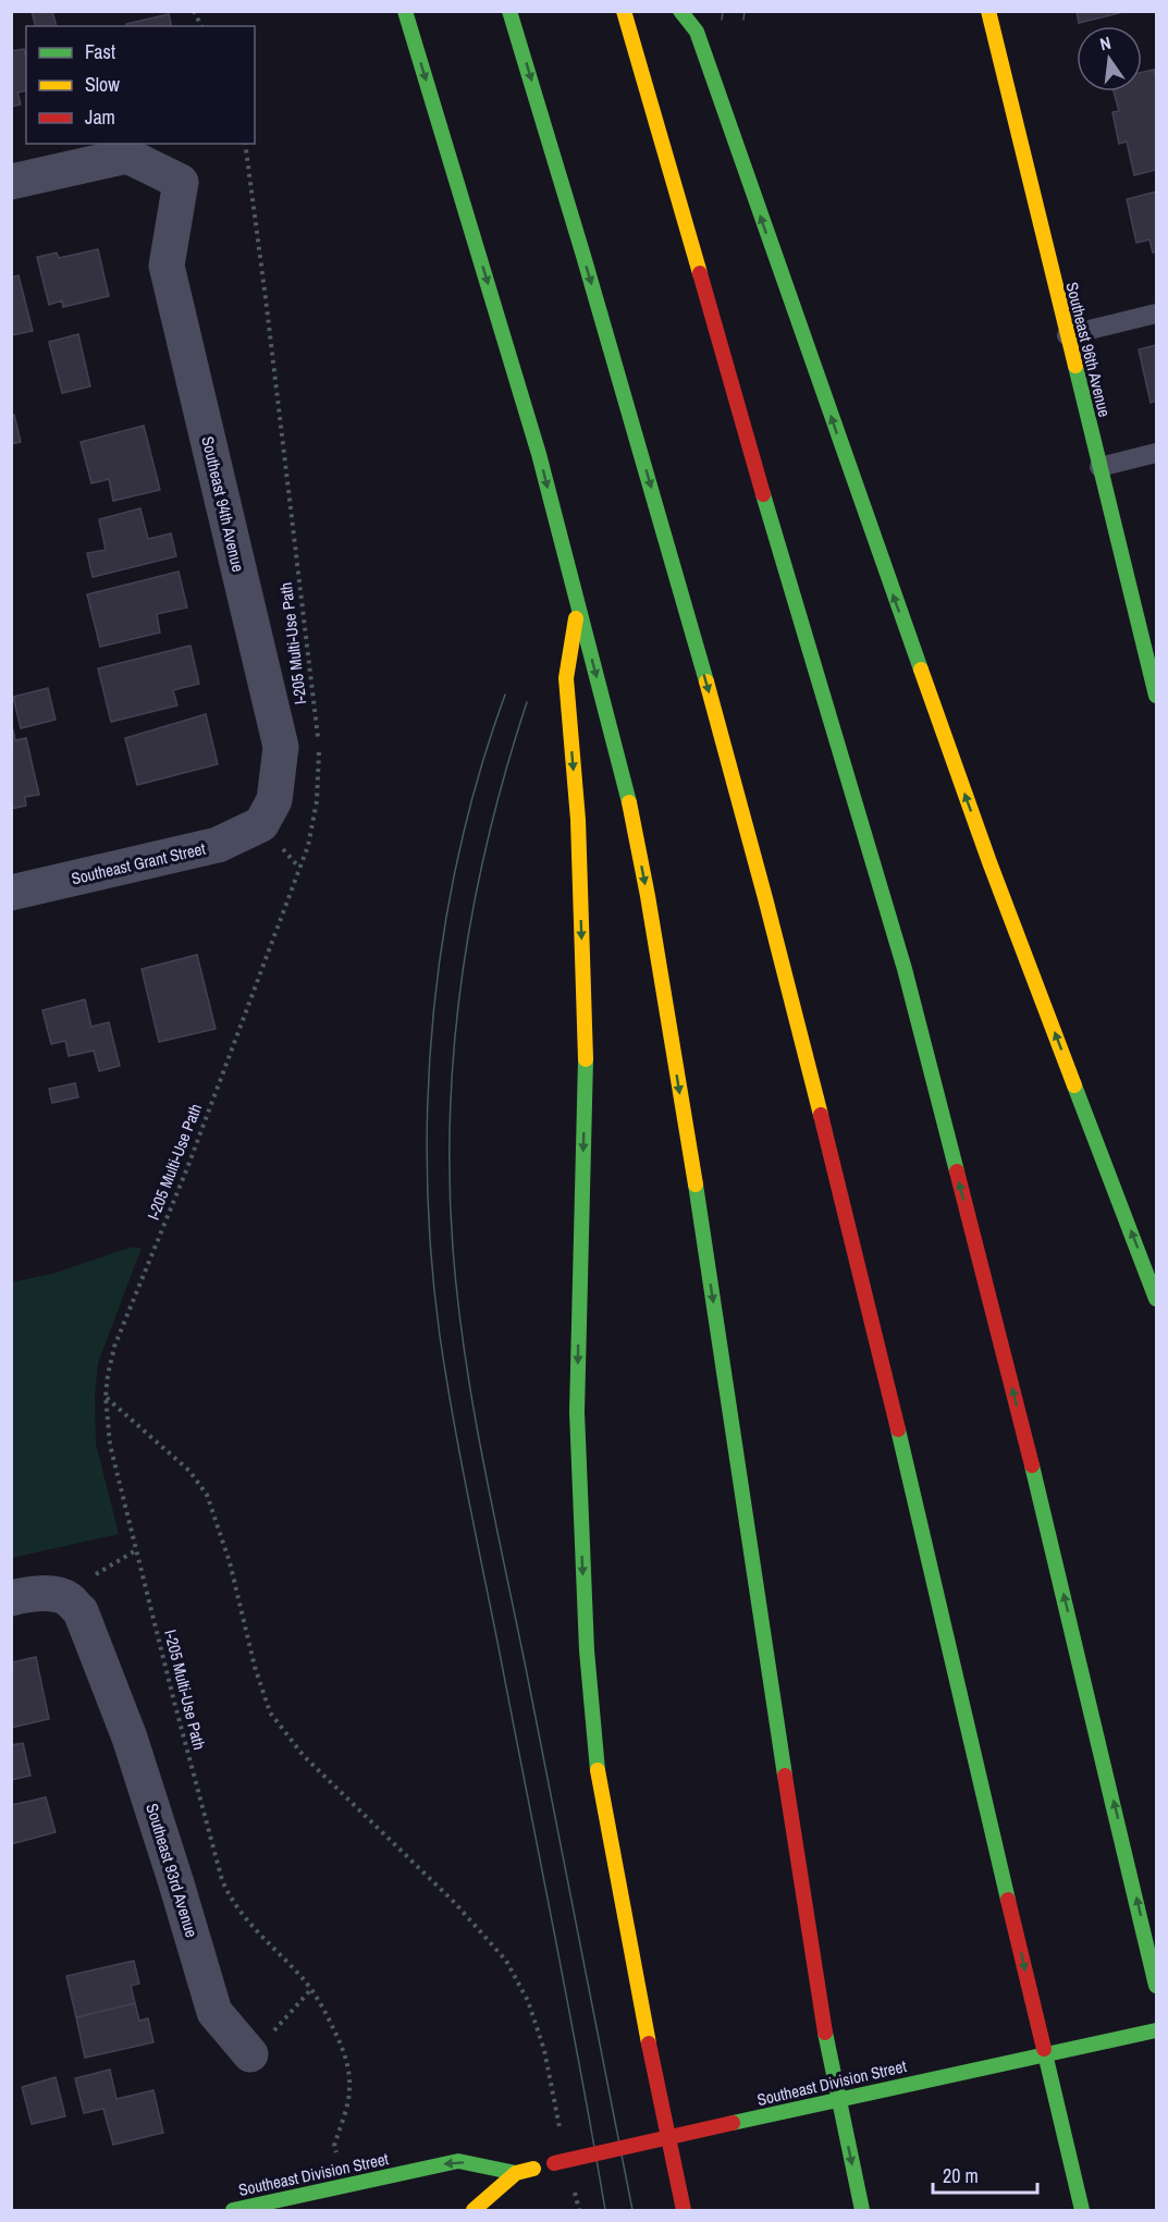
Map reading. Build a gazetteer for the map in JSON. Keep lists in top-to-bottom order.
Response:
{
  "streets": {
    "main road": ["Southeast 96th Avenue", "Southeast Division Street"],
    "street": ["Southeast 94th Avenue", "Southeast Grant Street", "Southeast 93rd Avenue"],
    "path": ["I-205 Multi-Use Path"]
  },
  "crossings": [
    ["Southeast 94th Avenue", "Southeast Grant Street"]
  ],
  "legend": ["Fast", "Slow", "Jam"],
  "scale_bar": "20 m",
  "north": "top"
}
